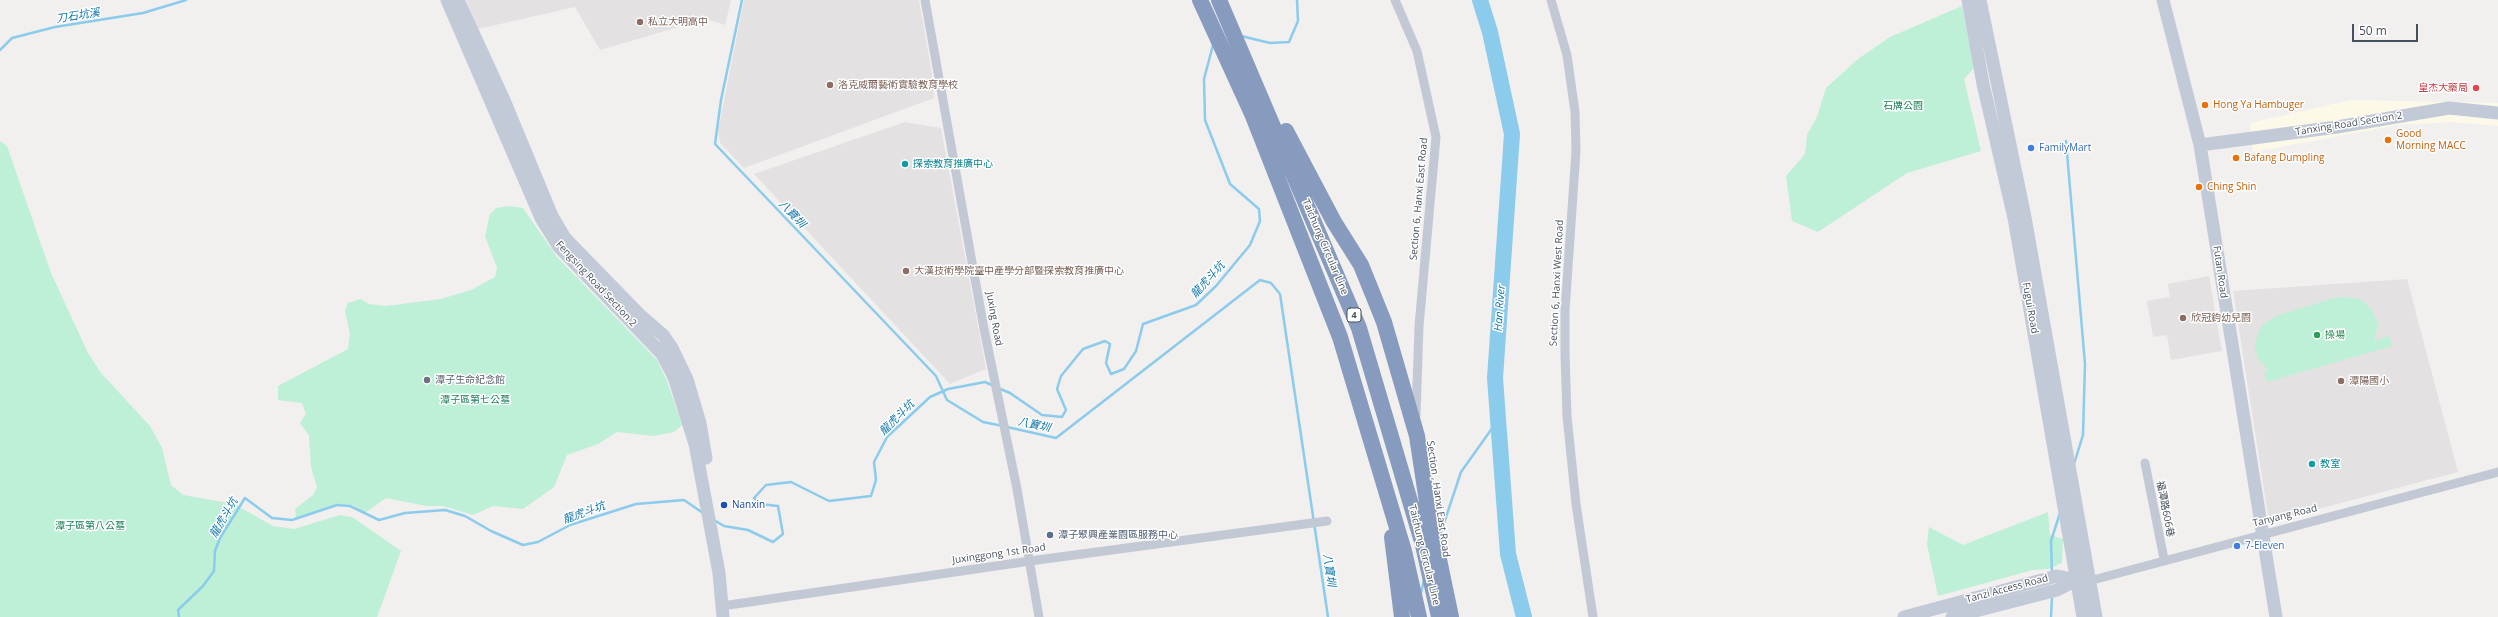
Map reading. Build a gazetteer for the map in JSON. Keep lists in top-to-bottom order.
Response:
{
  "streets": {
    "highway": ["Taichung Circular Line", "4"],
    "street": [
      "Tanxing Road Section 2",
      "Section 6, Hanxi East Road",
      "Futan Road",
      "Section 6, Hanxi West Road",
      "Fengsing Road Section 2",
      "Fugui Road",
      "Juxing Road",
      "福潭路606巷",
      "Tanyang Road",
      "Juxinggong 1st Road",
      "Tanzi Access Road"
    ]
  },
  "crossings": [
    ["Tanxing Road Section 2", "Futan Road"],
    ["Futan Road", "Tanyang Road"],
    ["Fengsing Road Section 2", "Juxinggong 1st Road"],
    ["Fugui Road", "Tanyang Road"],
    ["Fugui Road", "Tanzi Access Road"],
    ["Juxing Road", "Juxinggong 1st Road"],
    ["福潭路606巷", "Tanyang Road"],
    ["Tanyang Road", "Tanzi Access Road"]
  ],
  "water": [
    "刀石坑溪",
    "八寶圳",
    "龍虎斗坑",
    "Han River"
  ],
  "parks": ["石牌公園", "潭子區第七公墓", "潭子區第八公墓"],
  "places": [
    "私立大明高中",
    "洛克威爾藝術實驗教育學校",
    "皇杰大藥局",
    "Hong Ya Hambuger",
    "Good Morning MACC",
    "FamilyMart",
    "Bafang Dumpling",
    "探索教育推廣中心",
    "Ching Shin",
    "大漢技術學院臺中產學分部暨探索教育推廣中心",
    "欣冠鈞幼兒園",
    "操場",
    "潭子生命紀念館",
    "潭陽國小",
    "教室",
    "Nanxin",
    "潭子聚興產業園區服務中心",
    "7-Eleven"
  ],
  "scale_bar": "50 m"
}
